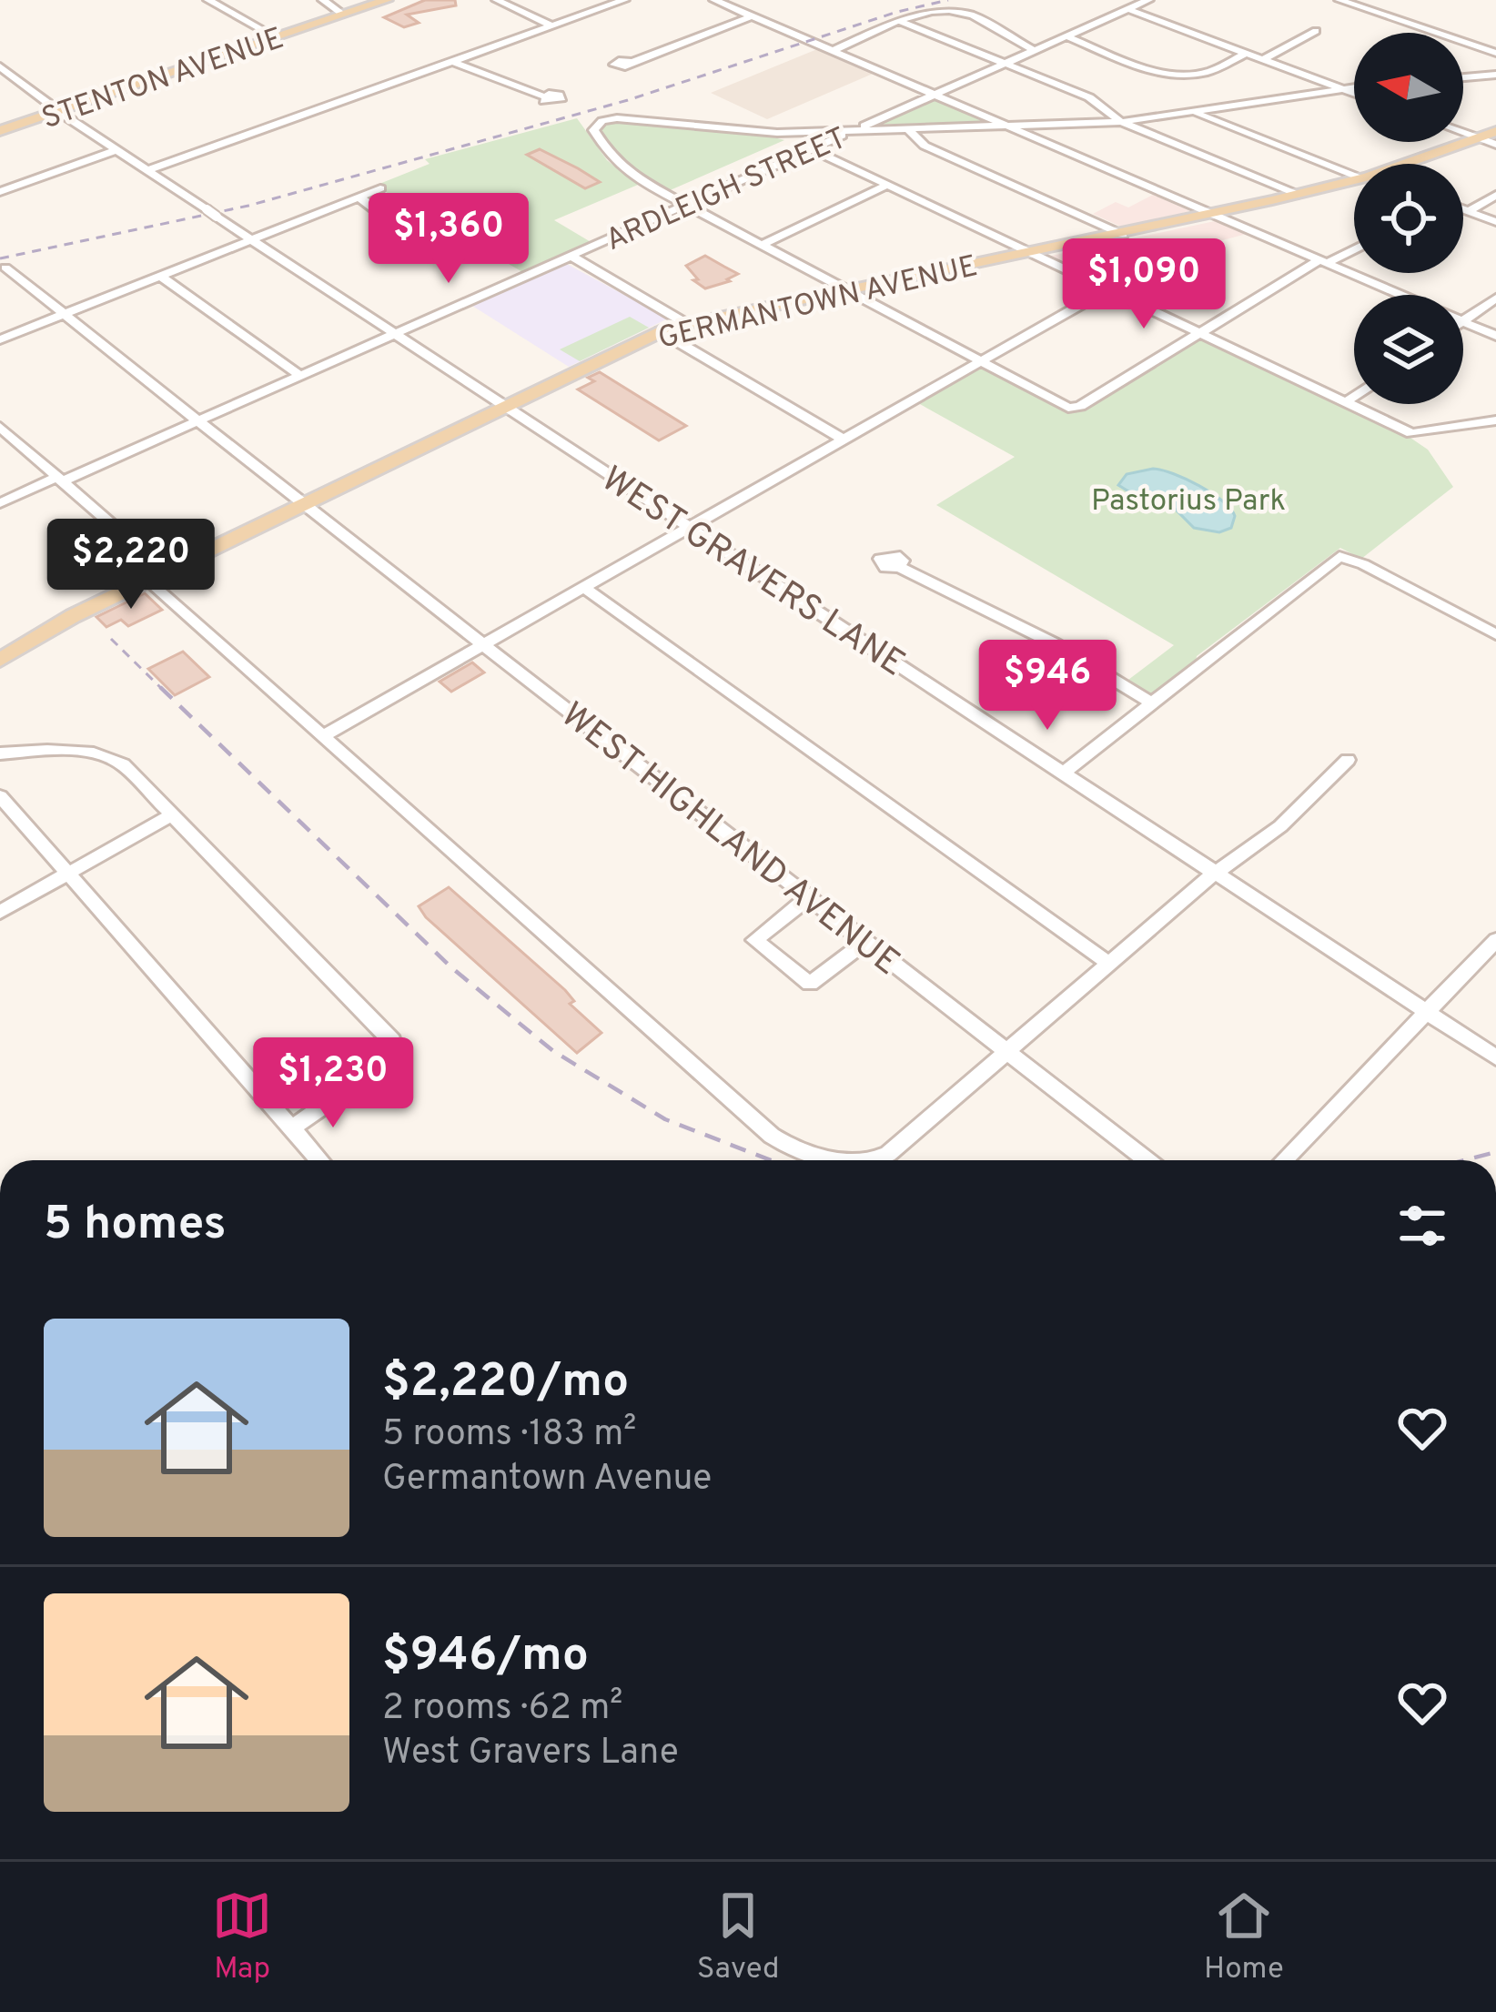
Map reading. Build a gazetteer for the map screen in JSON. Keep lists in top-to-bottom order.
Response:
{
  "streets": {
    "main road": ["STENTON AVENUE", "GERMANTOWN AVENUE"],
    "street": ["ARDLEIGH STREET", "WEST GRAVERS LANE", "WEST HIGHLAND AVENUE"]
  },
  "crossings": [
    ["STENTON AVENUE", "WEST GRAVERS LANE"],
    ["ARDLEIGH STREET", "WEST GRAVERS LANE"],
    ["ARDLEIGH STREET", "WEST HIGHLAND AVENUE"],
    ["GERMANTOWN AVENUE", "WEST GRAVERS LANE"],
    ["GERMANTOWN AVENUE", "WEST HIGHLAND AVENUE"]
  ],
  "parks": ["Pastorius Park"],
  "north": "left",
  "page": {
    "price": [
      "$1,360",
      "$1,090",
      "$2,220",
      "$946",
      "$1,230"
    ],
    "heading": "5 homes",
    "list": [
      {
        "name": "$2,220/mo",
        "note": "5 rooms · 183 m² · Germantown Avenue"
      },
      {
        "name": "$946/mo",
        "note": "2 rooms · 62 m² · West Gravers Lane"
      }
    ],
    "tabs": ["Map", "Saved", "Home"]
  }
}
